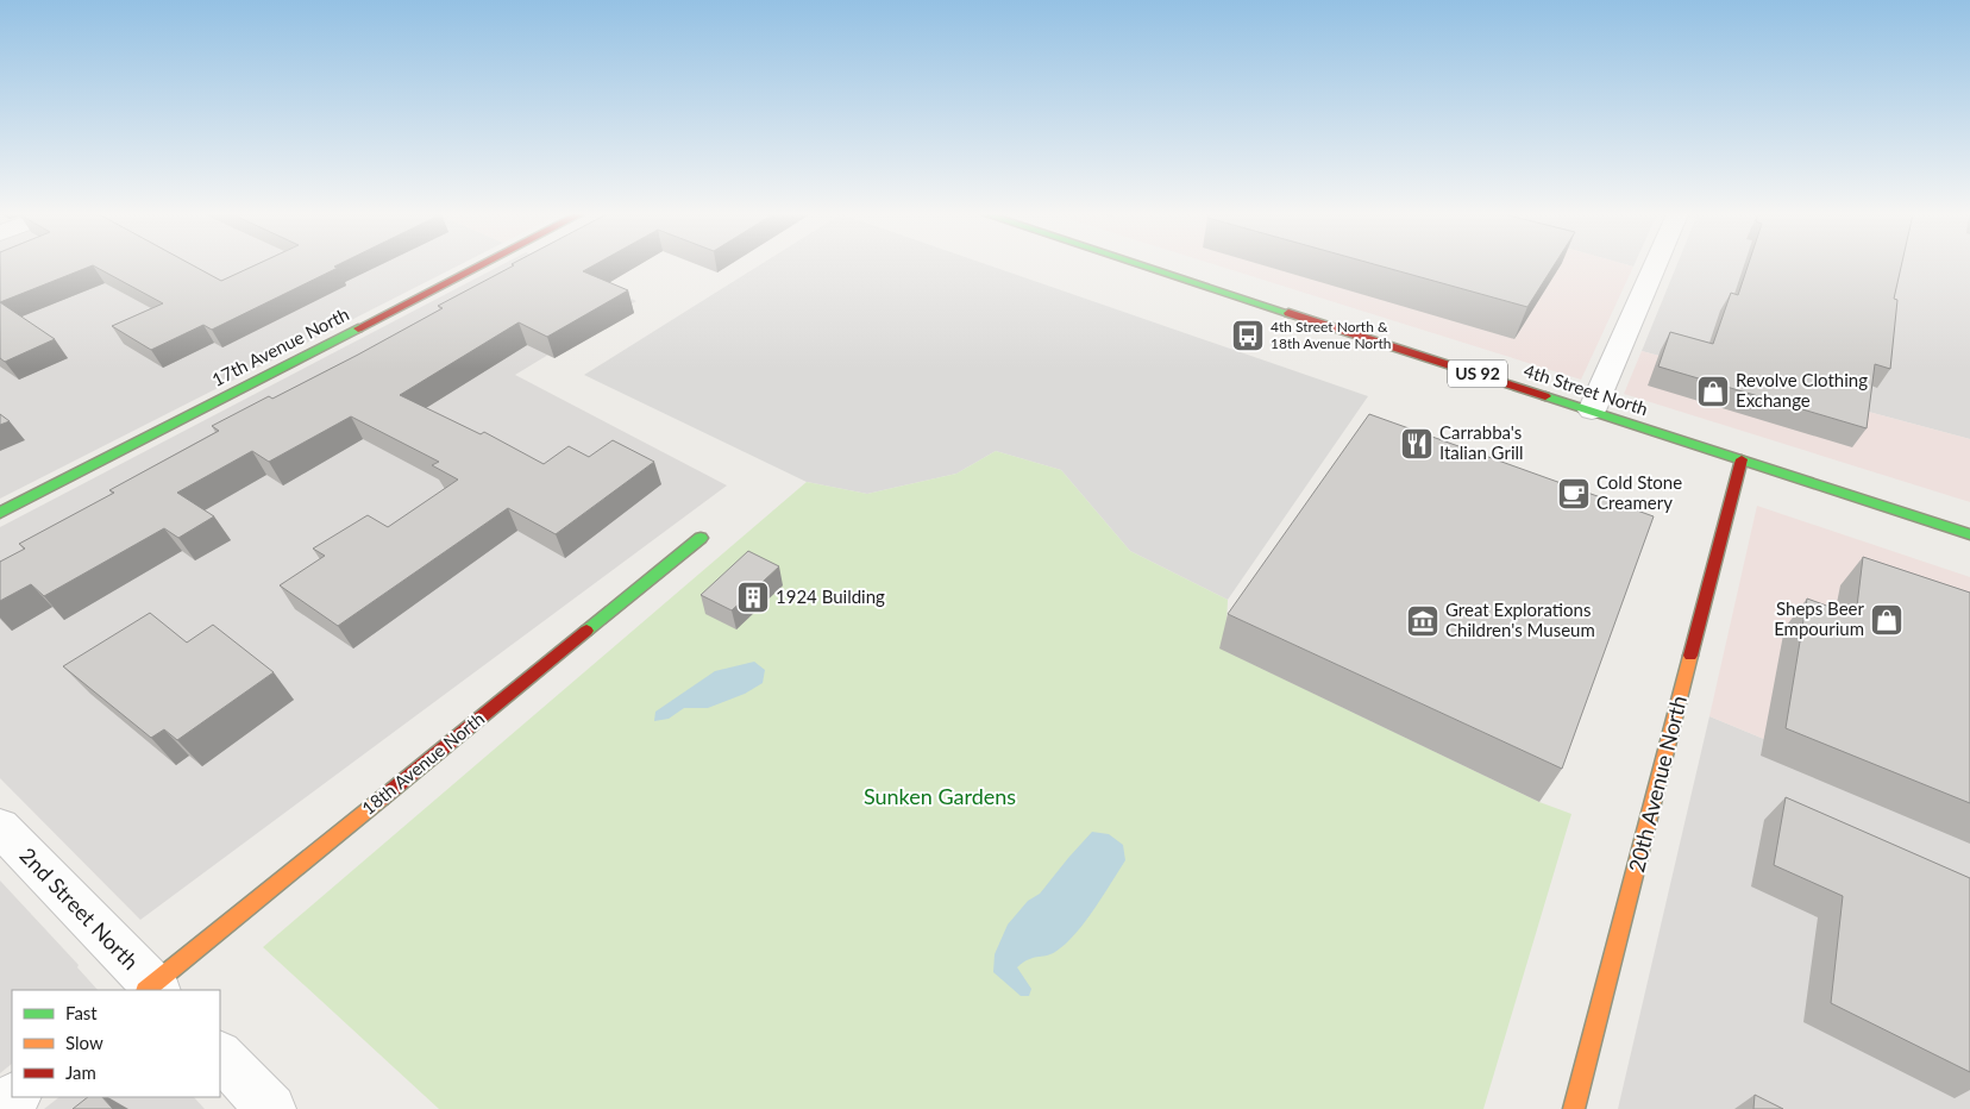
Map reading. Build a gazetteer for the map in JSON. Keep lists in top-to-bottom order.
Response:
{
  "streets": {
    "street": [
      "17th Avenue North",
      "US 92",
      "4th Street North",
      "18th Avenue North",
      "20th Avenue North",
      "2nd Street North"
    ]
  },
  "crossings": [
    ["4th Street North", "20th Avenue North"],
    ["18th Avenue North", "2nd Street North"]
  ],
  "parks": ["Sunken Gardens"],
  "places": {
    "bus stop": ["4th Street North & 18th Avenue North"],
    "shop": ["Revolve Clothing Exchange", "Sheps Beer Empourium"],
    "restaurant": ["Carrabba's Italian Grill"],
    "cafe": ["Cold Stone Creamery"],
    "building": ["1924 Building"],
    "museum": ["Great Explorations Children's Museum"]
  },
  "legend": ["Fast", "Slow", "Jam"]
}
